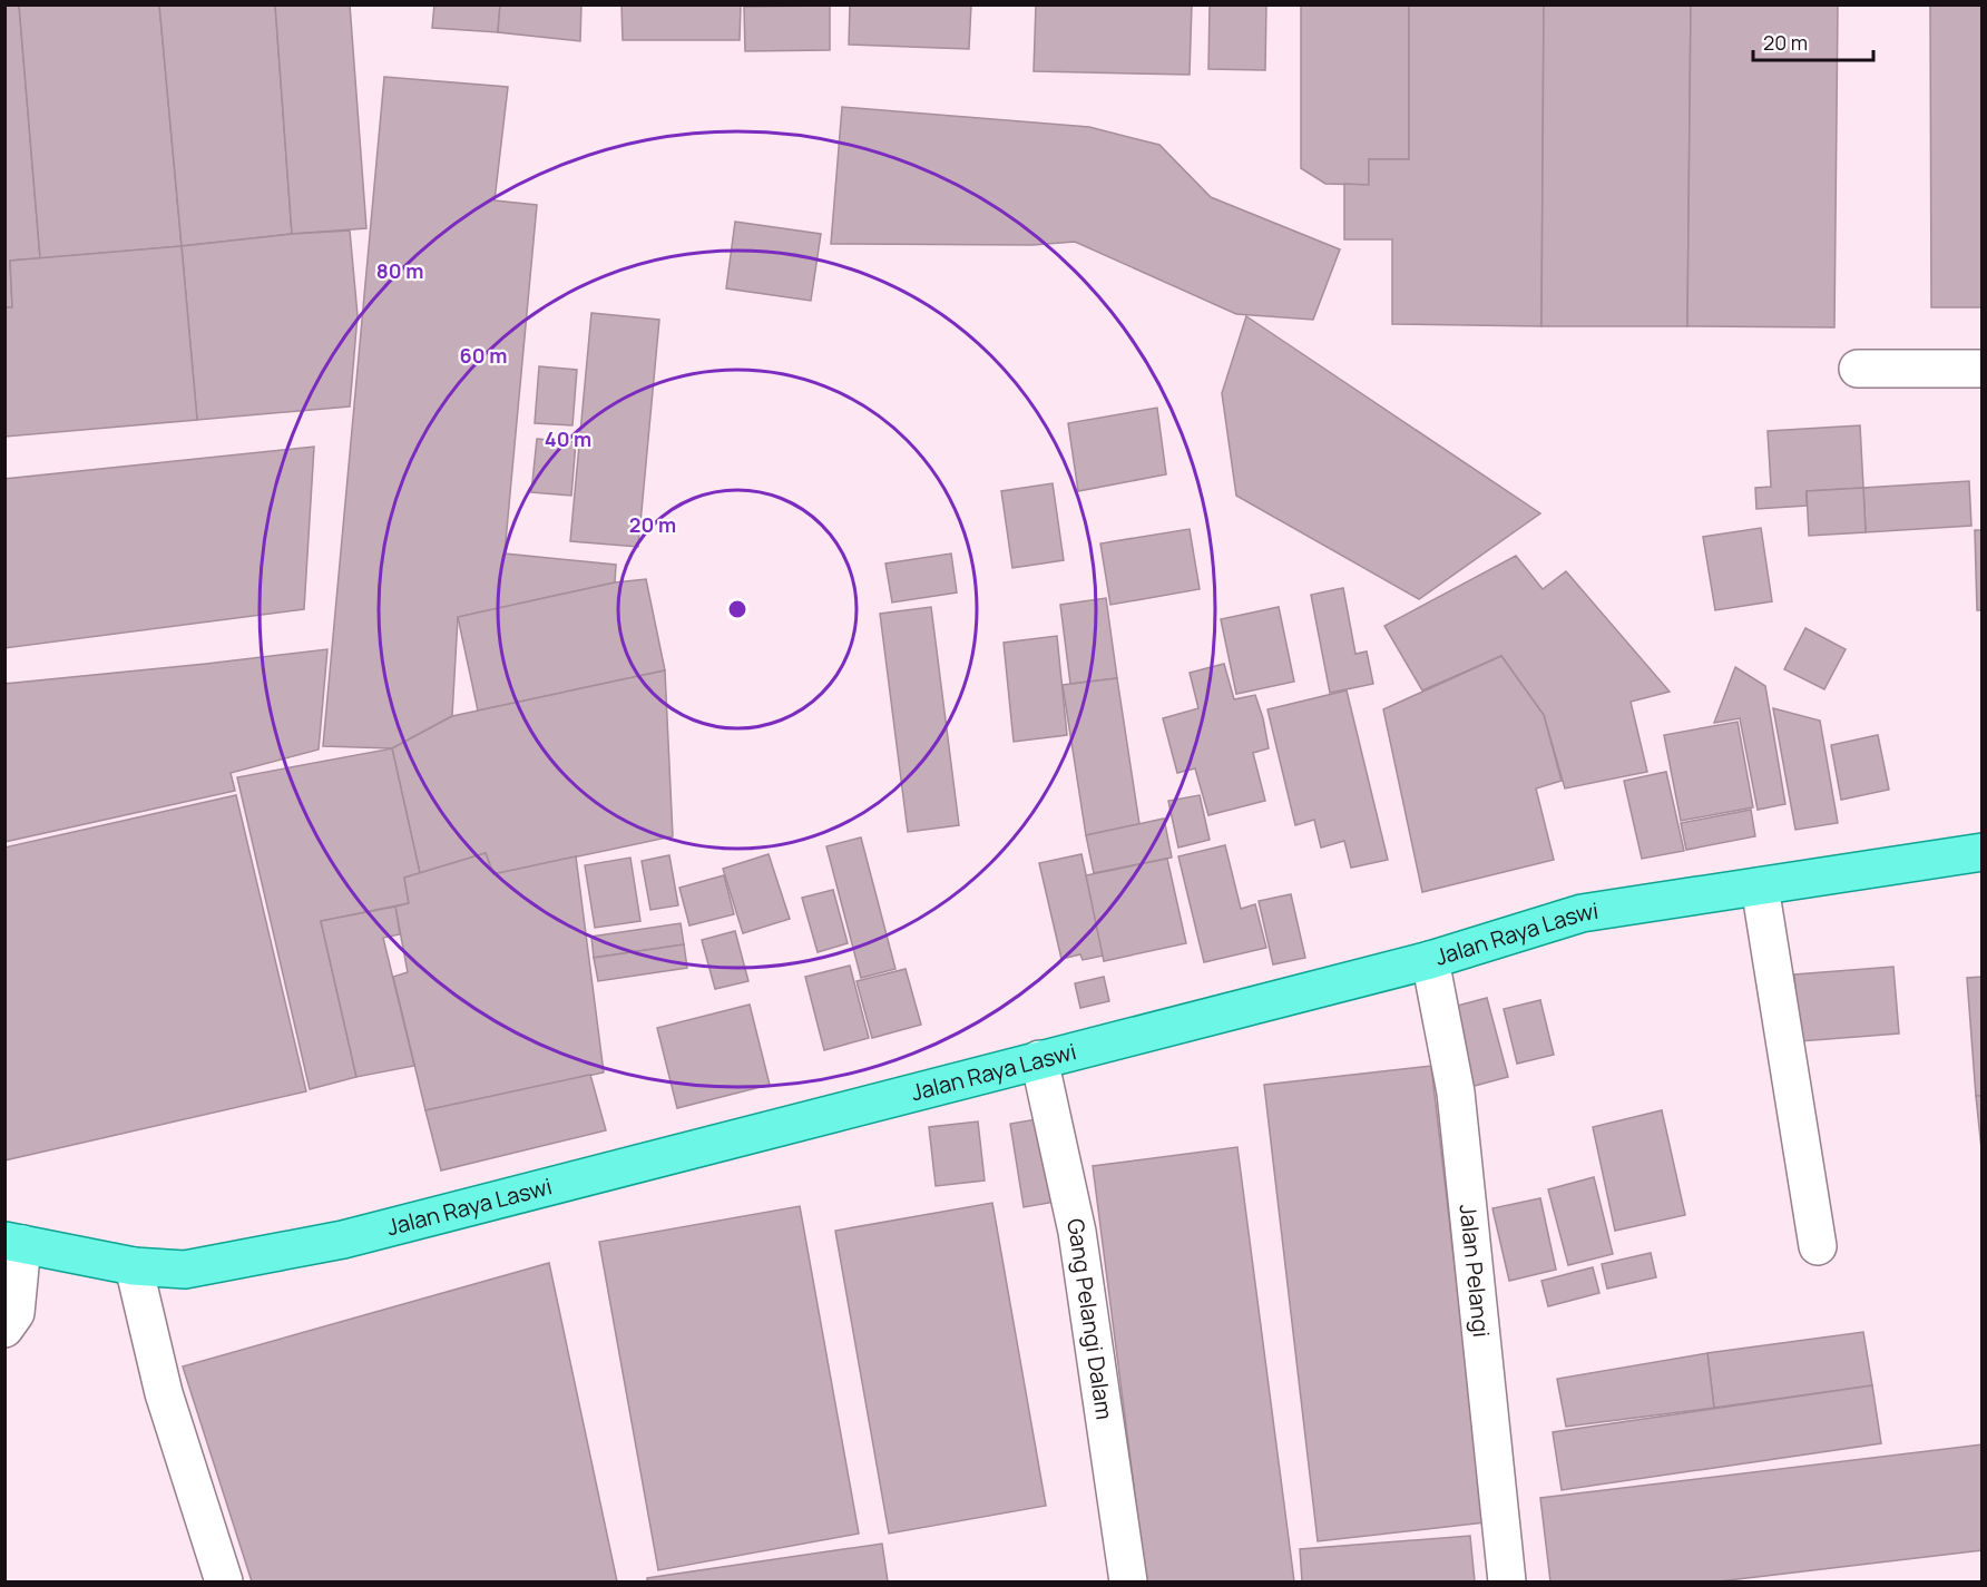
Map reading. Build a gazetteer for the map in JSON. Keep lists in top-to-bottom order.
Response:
{
  "streets": {
    "main road": ["Jalan Raya Laswi"],
    "street": ["Jalan Pelangi", "Gang Pelangi Dalam"]
  },
  "crossings": [
    ["Jalan Raya Laswi", "Jalan Pelangi"],
    ["Jalan Raya Laswi", "Gang Pelangi Dalam"]
  ],
  "scale_bar": "20 m",
  "rings": [
    "80 m",
    "60 m",
    "40 m",
    "20 m"
  ]
}
